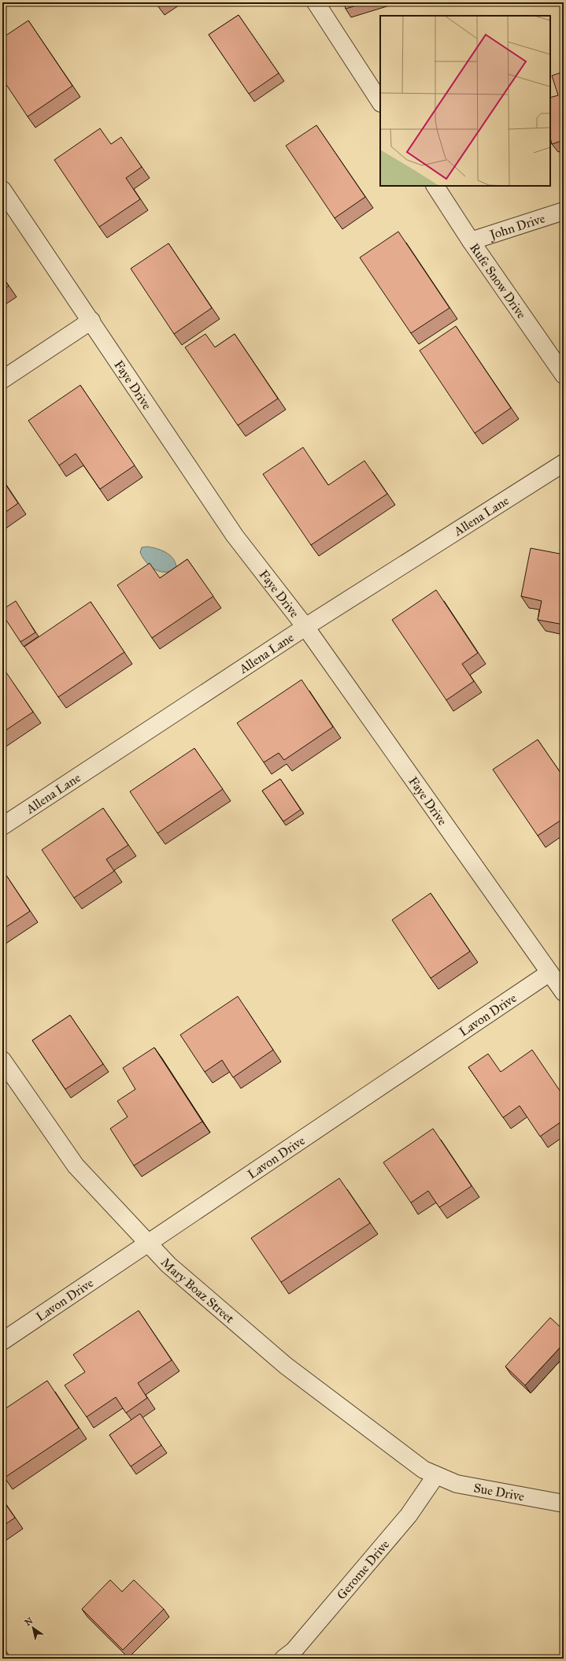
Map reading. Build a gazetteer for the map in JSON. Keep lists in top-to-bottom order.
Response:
{
  "streets": {
    "street": [
      "John Drive",
      "Rufe Snow Drive",
      "Faye Drive",
      "Allena Lane",
      "Lavon Drive",
      "Mary Boaz Street",
      "Sue Drive",
      "Gerome Drive"
    ]
  },
  "crossings": [
    ["John Drive", "Rufe Snow Drive"],
    ["Faye Drive", "Allena Lane"],
    ["Faye Drive", "Lavon Drive"],
    ["Lavon Drive", "Mary Boaz Street"],
    ["Mary Boaz Street", "Sue Drive"],
    ["Mary Boaz Street", "Gerome Drive"],
    ["Sue Drive", "Gerome Drive"]
  ],
  "north": "top left"
}
